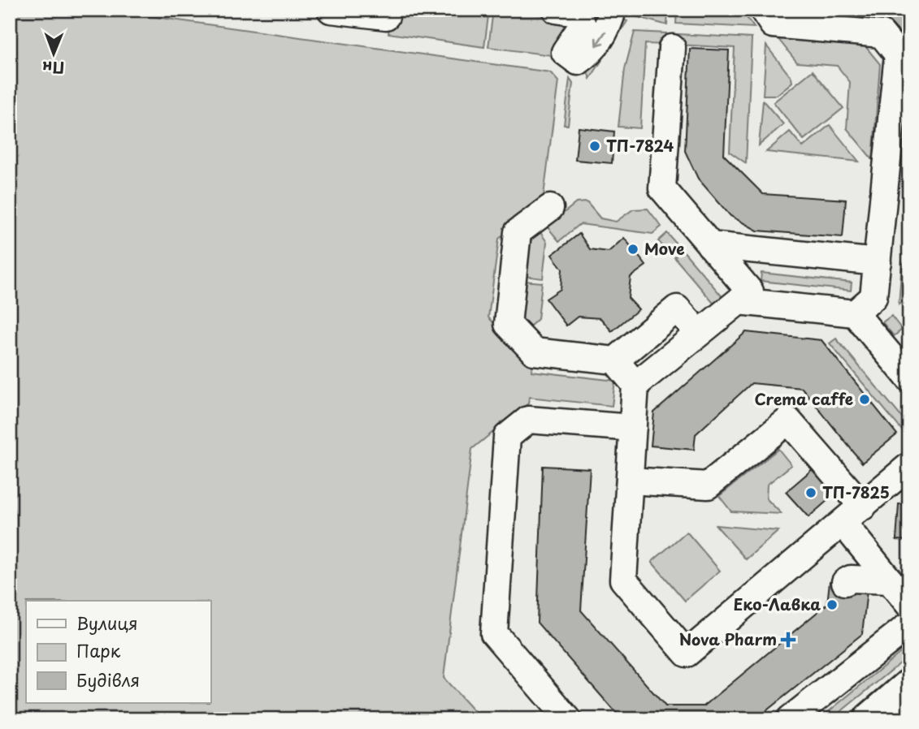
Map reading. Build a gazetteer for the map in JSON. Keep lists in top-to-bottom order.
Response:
{
  "places": {
    "other": [
      "ТП-7824",
      "Move",
      "Crema caffe",
      "ТП-7825",
      "Еко-Лавка"
    ],
    "health": ["Nova Pharm"]
  },
  "legend": ["Вулиця", "Парк", "Будівля"],
  "north": "bottom"
}
